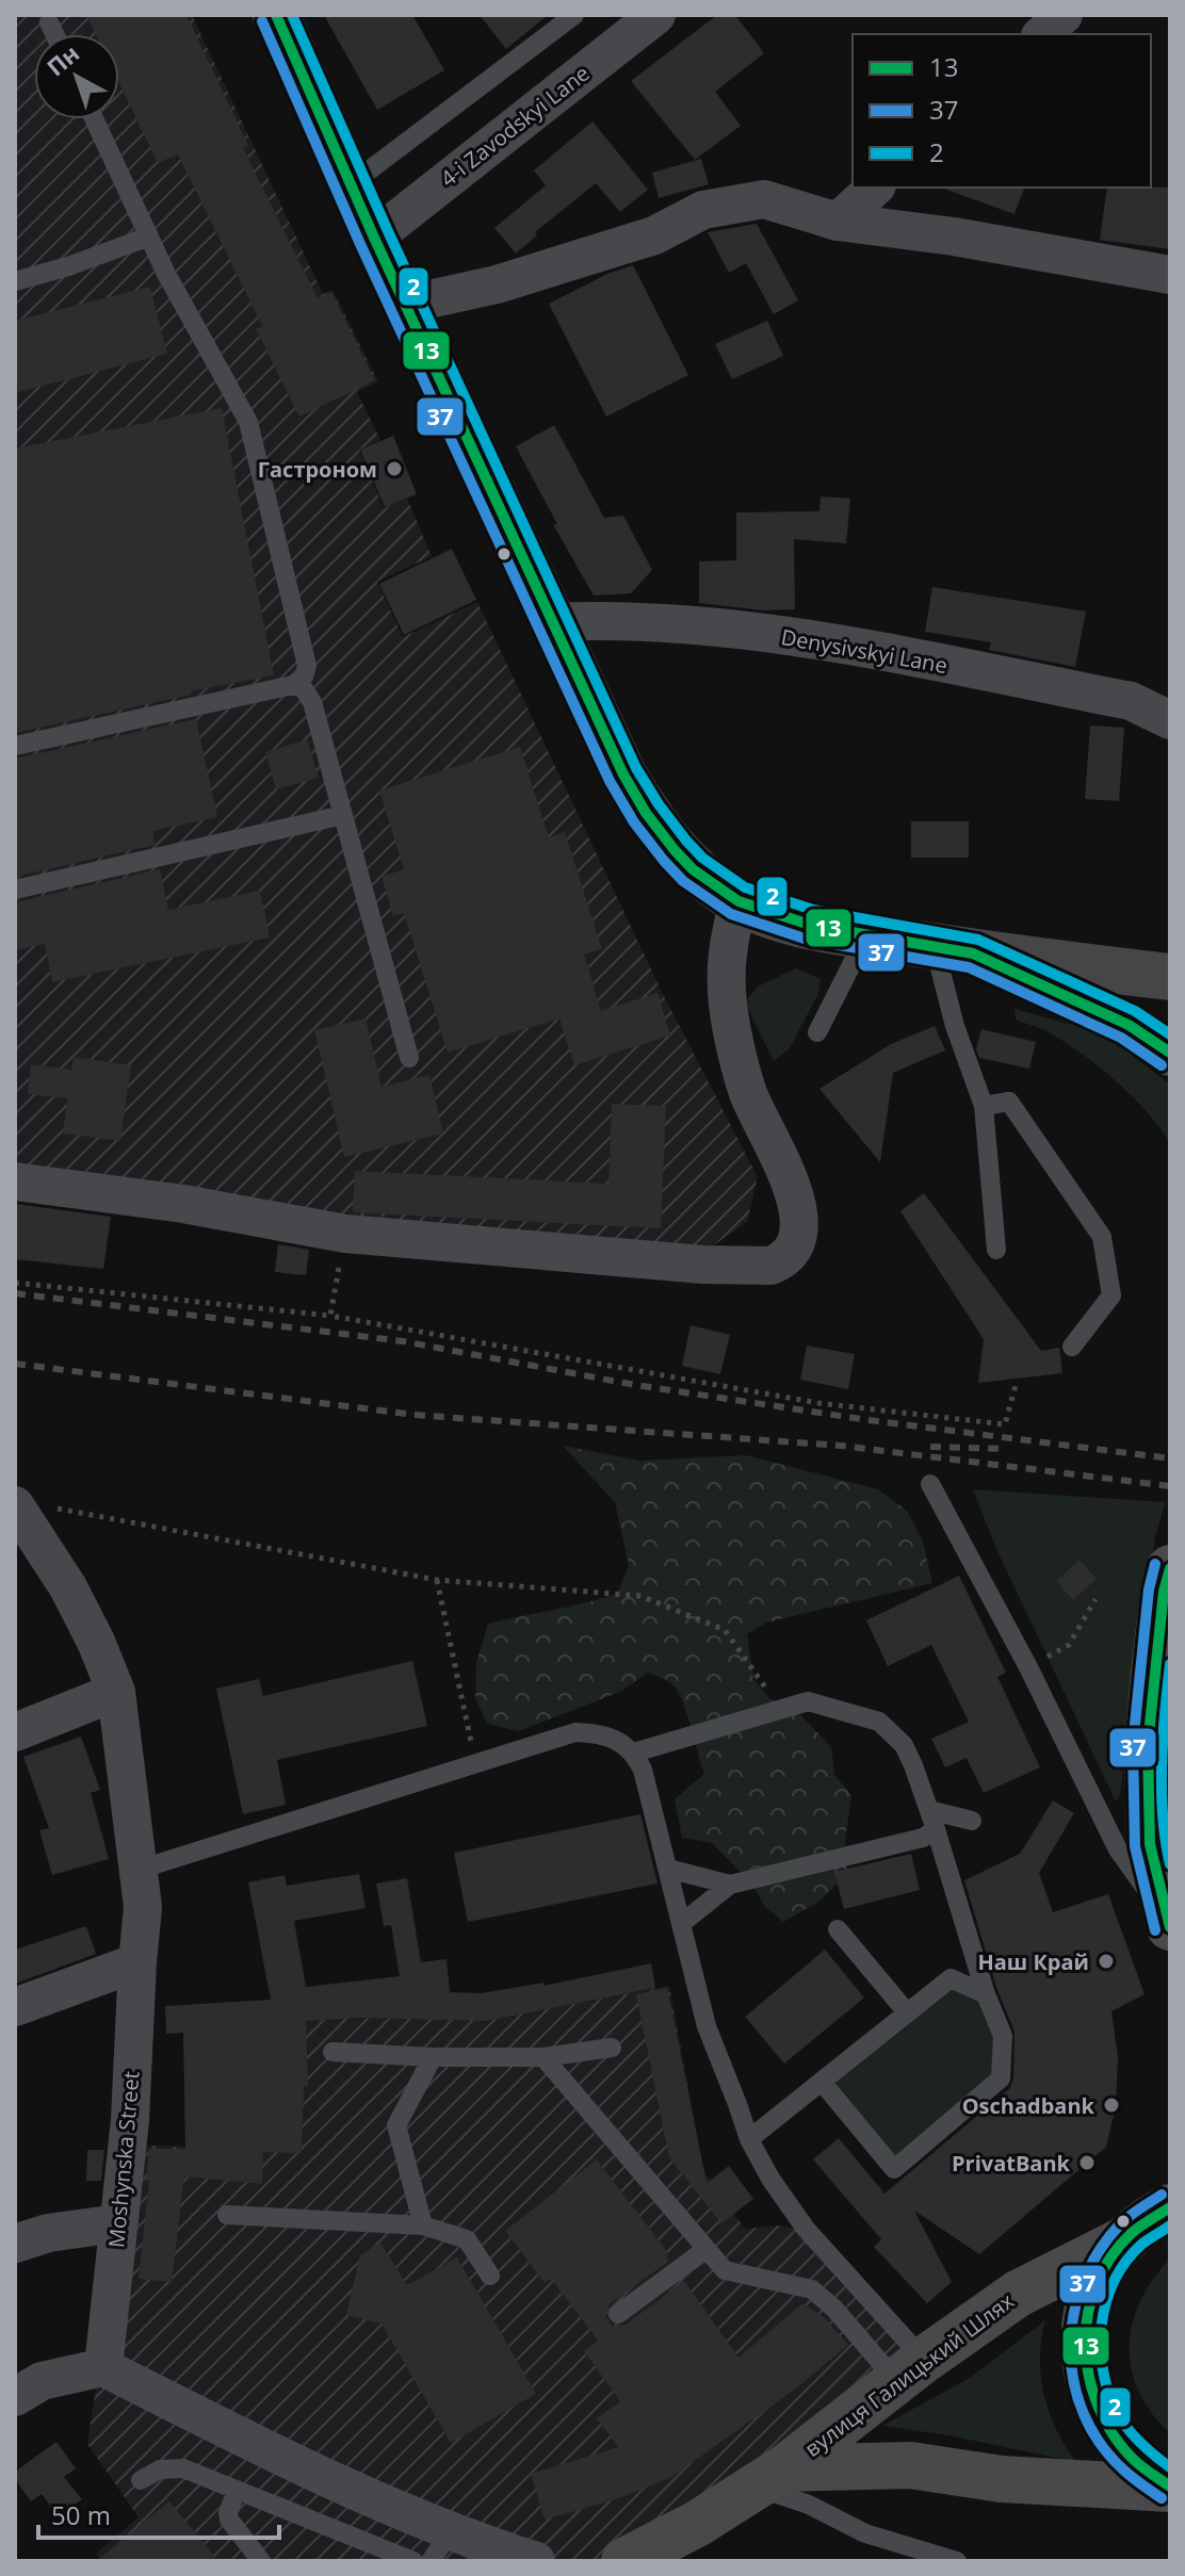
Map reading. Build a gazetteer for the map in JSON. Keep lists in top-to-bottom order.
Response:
{
  "streets": {
    "highway": ["вулиця Галицький Шлях"],
    "street": ["4-i Zavodskyi Lane", "Denysivskyi Lane", "Moshynska Street"]
  },
  "places": [
    "Гастроном",
    "Наш Край",
    "Oschadbank",
    "PrivatBank"
  ],
  "lines": ["transit line 13", "transit line 2", "transit line 37"],
  "legend": ["13", "37", "2"],
  "scale_bar": "50 m",
  "north": "top left"
}
